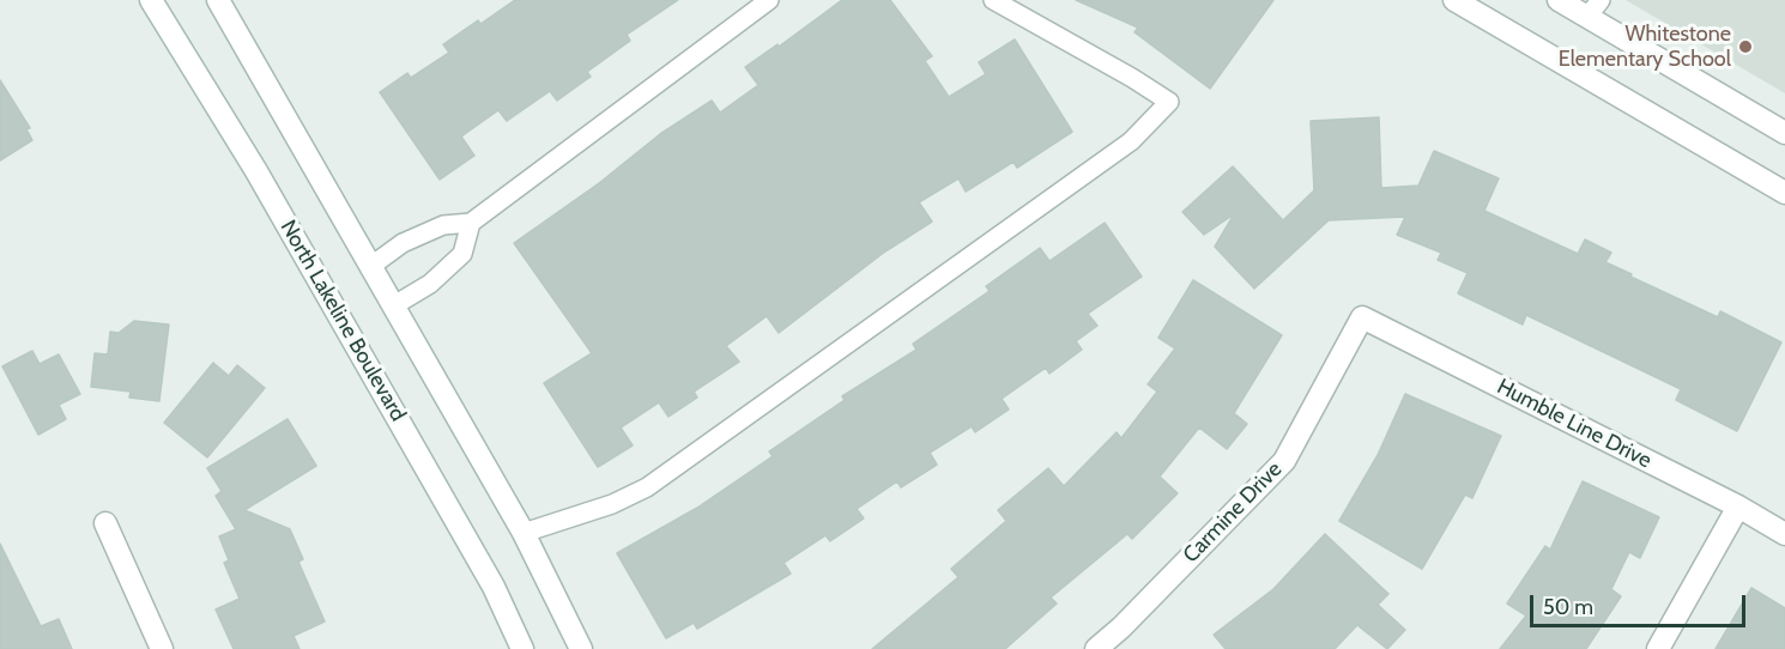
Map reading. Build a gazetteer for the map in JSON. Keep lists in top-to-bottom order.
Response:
{
  "streets": {
    "street": ["North Lakeline Boulevard", "Humble Line Drive", "Carmine Drive"]
  },
  "crossings": [
    ["Humble Line Drive", "Carmine Drive"]
  ],
  "places": ["Whitestone Elementary School"],
  "scale_bar": "50 m"
}
